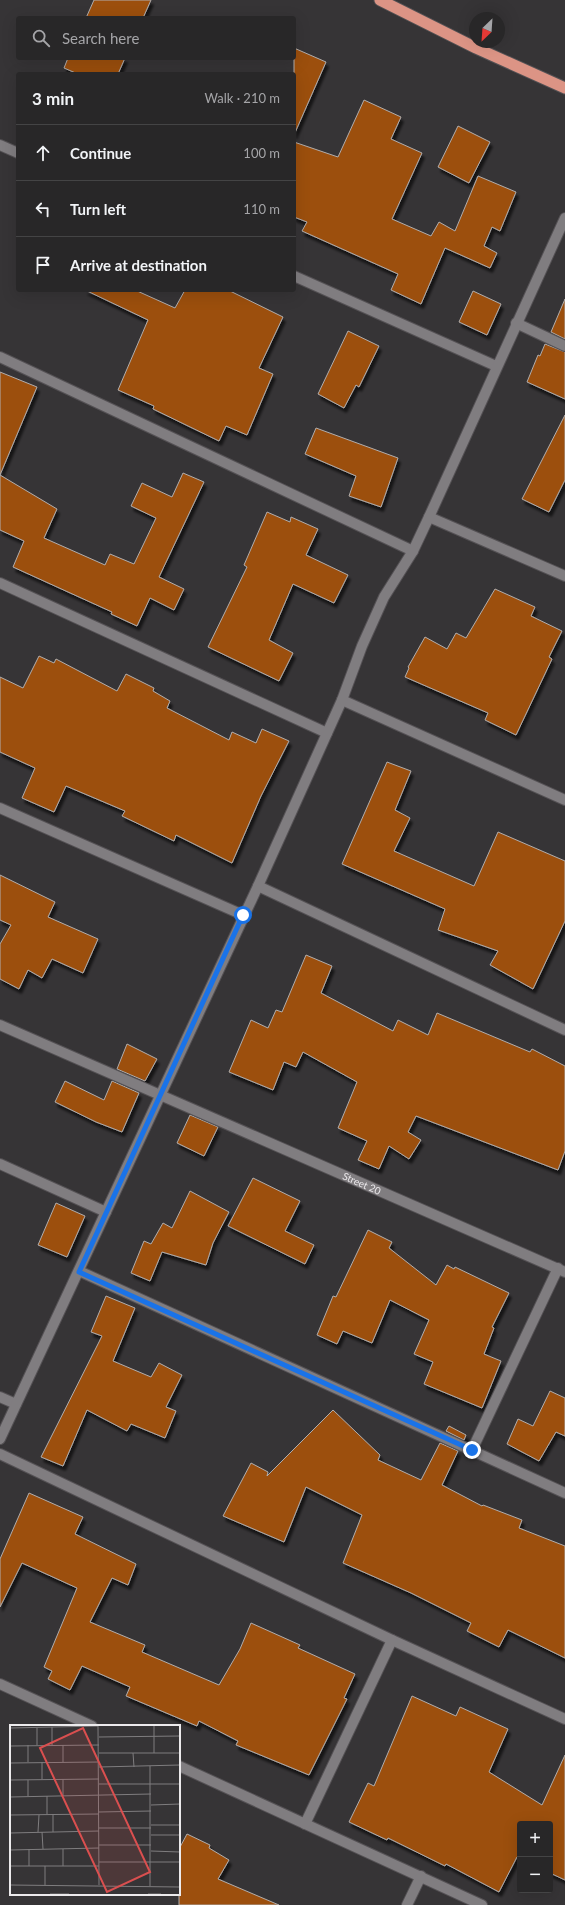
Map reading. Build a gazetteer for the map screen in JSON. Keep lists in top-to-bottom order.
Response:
{
  "streets": {
    "street": ["Street 20"]
  },
  "north": "bottom left",
  "page": {
    "search": "Search here",
    "heading": ["3 min", "Walk · 210 m"],
    "list": [
      ["Continue", "100 m"],
      ["Turn left", "110 m"],
      "Arrive at destination"
    ],
    "map_buttons": ["+", "−"]
  }
}
